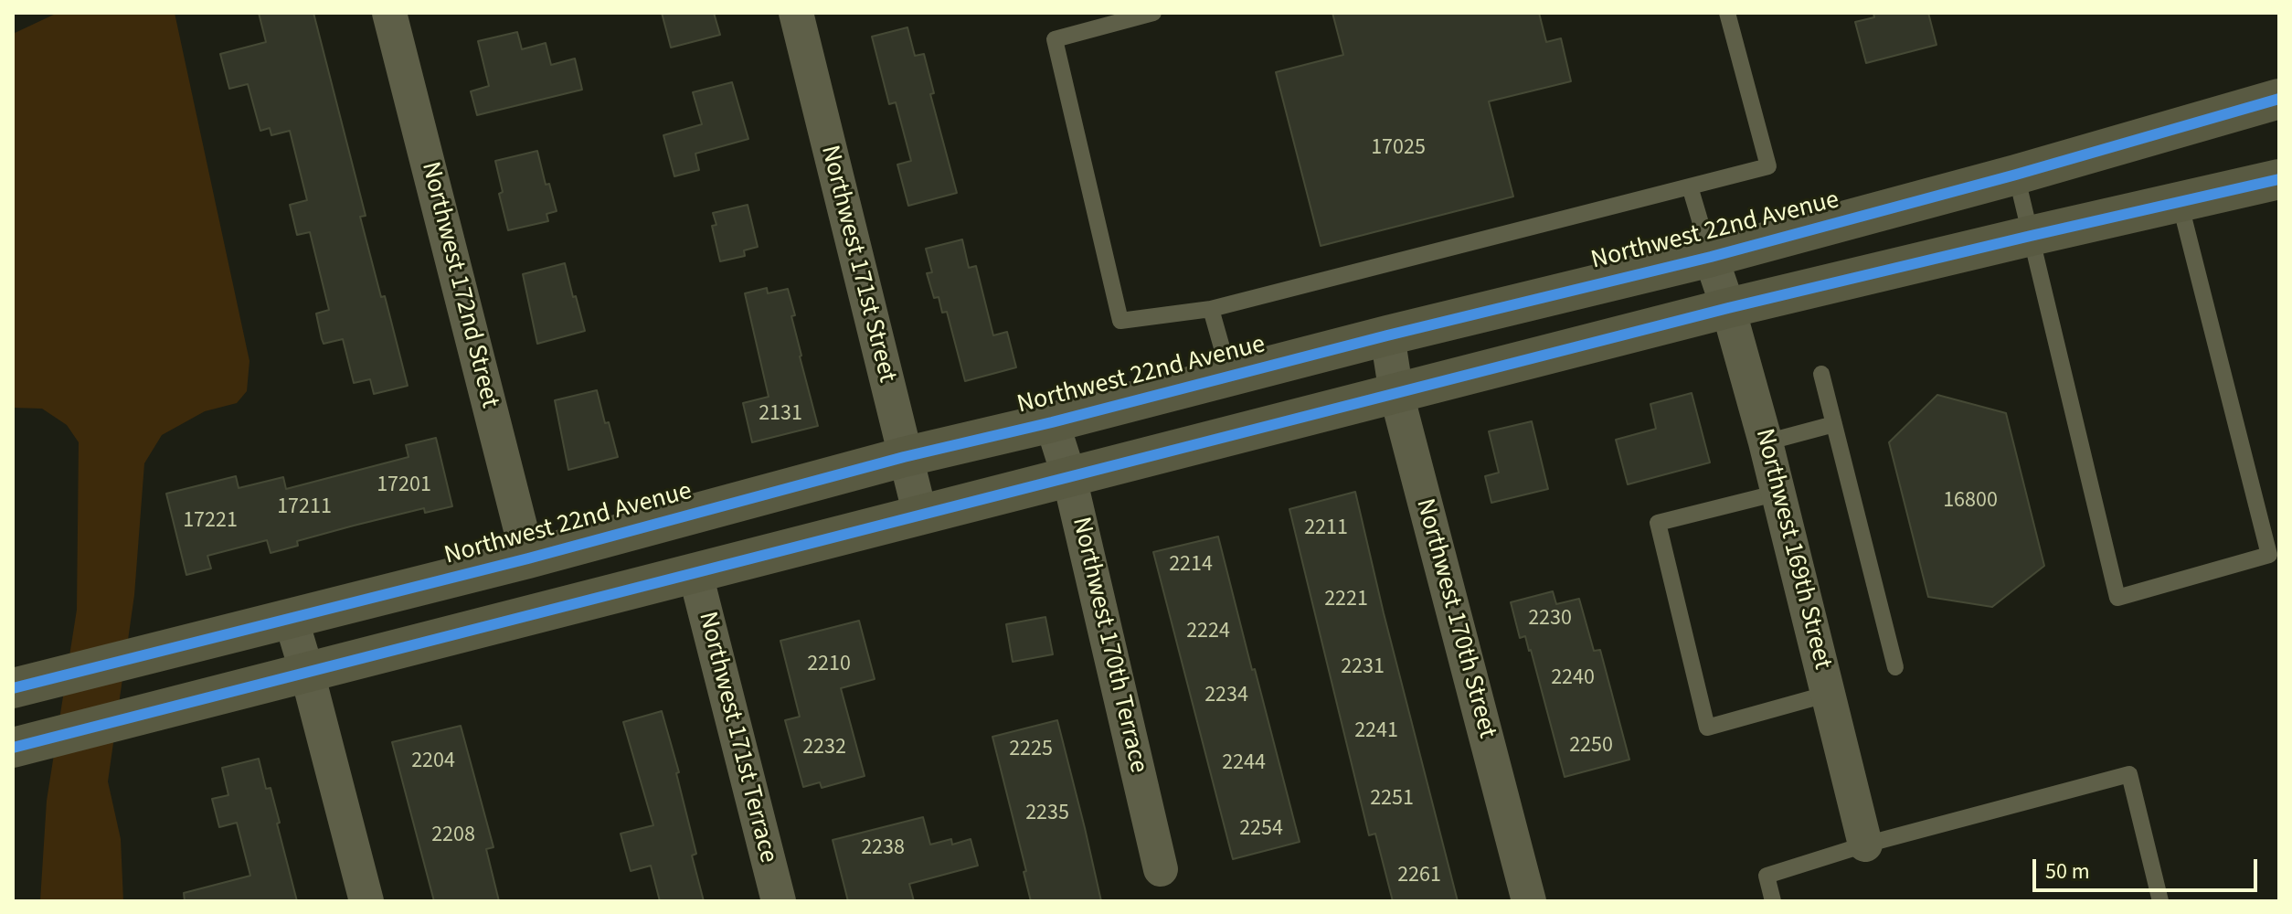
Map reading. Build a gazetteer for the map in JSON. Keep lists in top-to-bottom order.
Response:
{
  "streets": {
    "main road": ["Northwest 22nd Avenue"],
    "street": [
      "Northwest 171st Street",
      "Northwest 172nd Street",
      "Northwest 169th Street",
      "Northwest 170th Street",
      "Northwest 170th Terrace",
      "Northwest 171st Terrace"
    ]
  },
  "crossings": [
    ["Northwest 22nd Avenue", "Northwest 171st Street"],
    ["Northwest 22nd Avenue", "Northwest 172nd Street"],
    ["Northwest 22nd Avenue", "Northwest 169th Street"],
    ["Northwest 22nd Avenue", "Northwest 170th Street"],
    ["Northwest 22nd Avenue", "Northwest 170th Terrace"]
  ],
  "house_numbers": [
    "17025",
    "2131",
    "17201",
    "16800",
    "17211",
    "17221",
    "2211",
    "2214",
    "2221",
    "2230",
    "2224",
    "2210",
    "2231",
    "2240",
    "2234",
    "2241",
    "2250",
    "2232",
    "2225",
    "2204",
    "2244",
    "2251",
    "2235",
    "2254",
    "2208",
    "2238",
    "2261"
  ],
  "scale_bar": "50 m"
}
